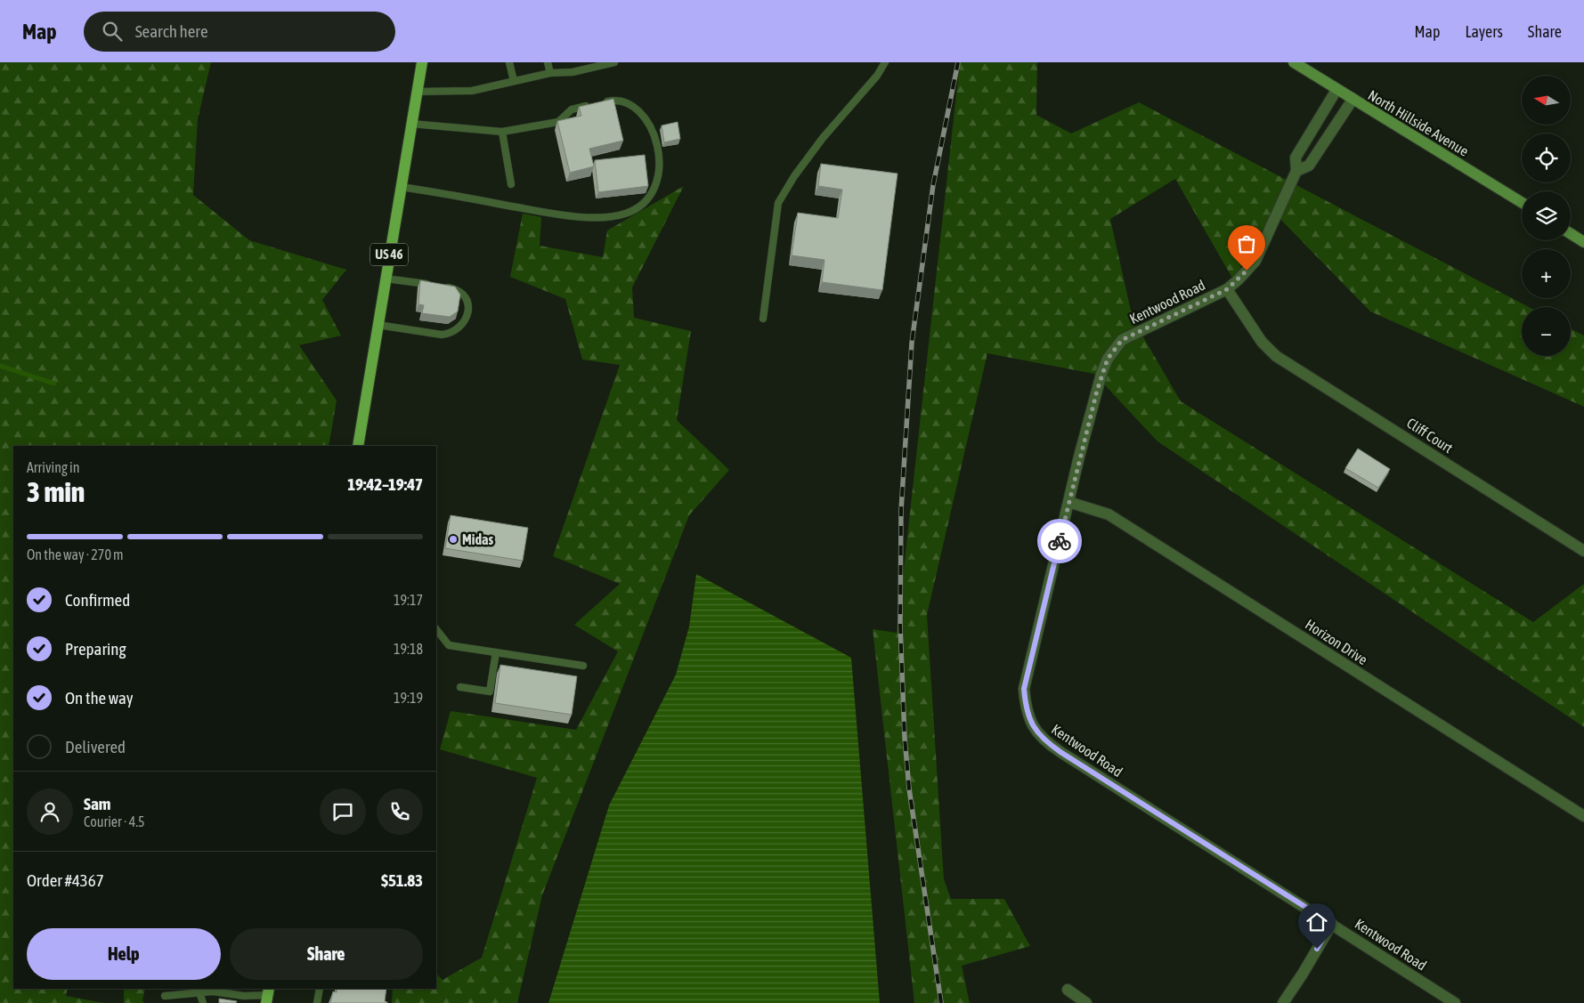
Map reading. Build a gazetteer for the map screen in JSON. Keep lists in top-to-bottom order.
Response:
{
  "streets": {
    "main road": ["North Hillside Avenue", "US 46"],
    "street": ["Kentwood Road", "Cliff Court", "Horizon Drive"]
  },
  "crossings": [
    ["North Hillside Avenue", "Kentwood Road"],
    ["Kentwood Road", "Cliff Court"],
    ["Kentwood Road", "Horizon Drive"]
  ],
  "places": ["Midas"],
  "north": "left",
  "page": {
    "header": "Map",
    "search": "Search here",
    "nav": ["Map", "Layers", "Share"],
    "map_buttons": ["+", "−"],
    "heading": ["3 min", "Arriving in", "19:42–19:47"],
    "panel": [
      "Sam",
      "Courier · 4.5",
      "Order #4367",
      "$51.83"
    ],
    "bar": "On the way · 270 m",
    "list": [
      ["Confirmed", "19:17"],
      ["Preparing", "19:18"],
      ["On the way", "19:19"],
      "Delivered"
    ],
    "buttons": ["Help", "Share"]
  }
}
